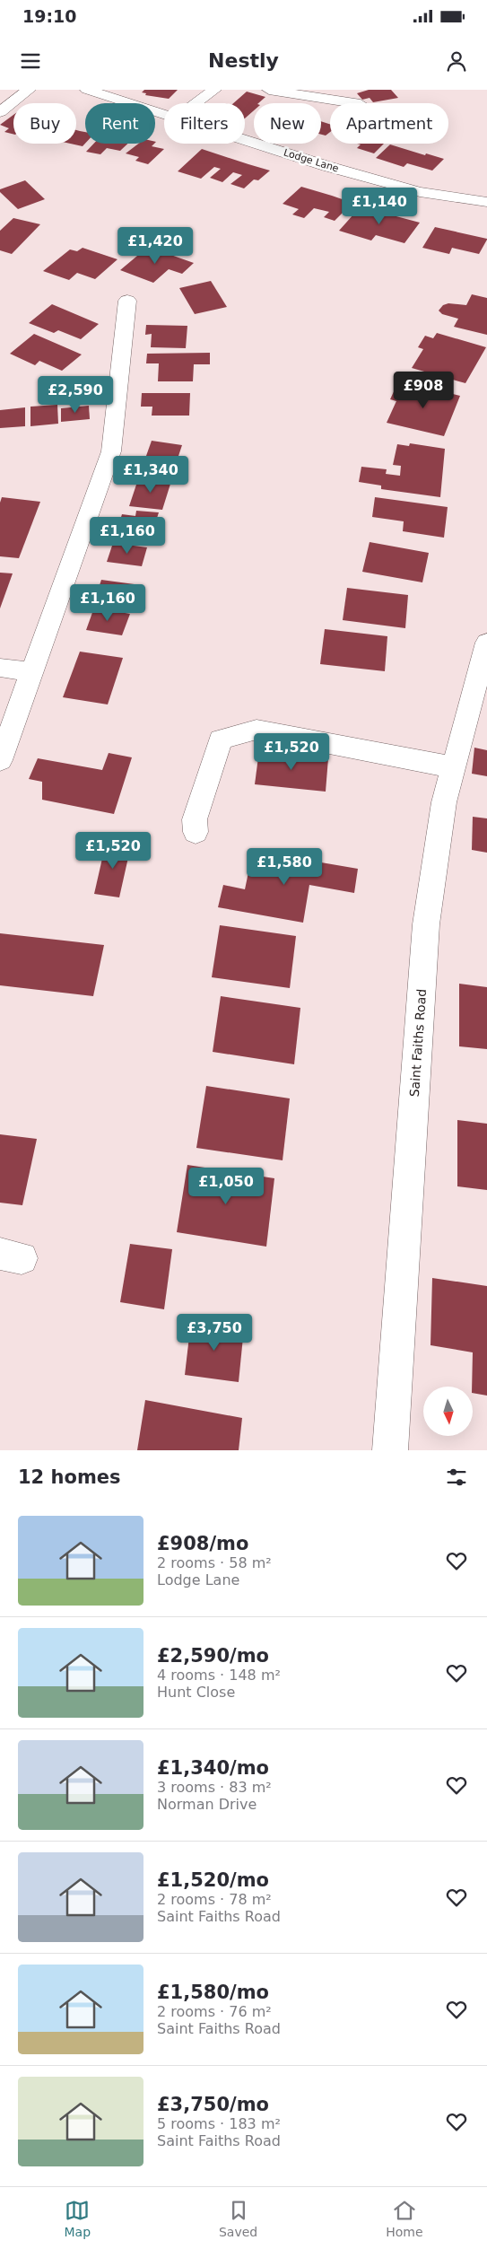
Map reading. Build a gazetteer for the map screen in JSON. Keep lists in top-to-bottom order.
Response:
{
  "streets": {
    "street": ["Lodge Lane", "Saint Faiths Road"]
  },
  "north": "bottom",
  "page": {
    "status": "19:10",
    "header": "Nestly",
    "chip": [
      "Buy",
      "Rent",
      "Filters",
      "New",
      "Apartment"
    ],
    "price": [
      "£1,140",
      "£1,420",
      "£908",
      "£2,590",
      "£1,340",
      "£1,160",
      "£1,160",
      "£1,520",
      "£1,520",
      "£1,580",
      "£1,050",
      "£3,750"
    ],
    "heading": "12 homes",
    "list": [
      {
        "name": "£908/mo",
        "note": "2 rooms · 58 m² · Lodge Lane"
      },
      {
        "name": "£2,590/mo",
        "note": "4 rooms · 148 m² · Hunt Close"
      },
      {
        "name": "£1,340/mo",
        "note": "3 rooms · 83 m² · Norman Drive"
      },
      {
        "name": "£1,520/mo",
        "note": "2 rooms · 78 m² · Saint Faiths Road"
      },
      {
        "name": "£1,580/mo",
        "note": "2 rooms · 76 m² · Saint Faiths Road"
      },
      {
        "name": "£3,750/mo",
        "note": "5 rooms · 183 m² · Saint Faiths Road"
      }
    ],
    "tabs": ["Map", "Saved", "Home"]
  }
}
